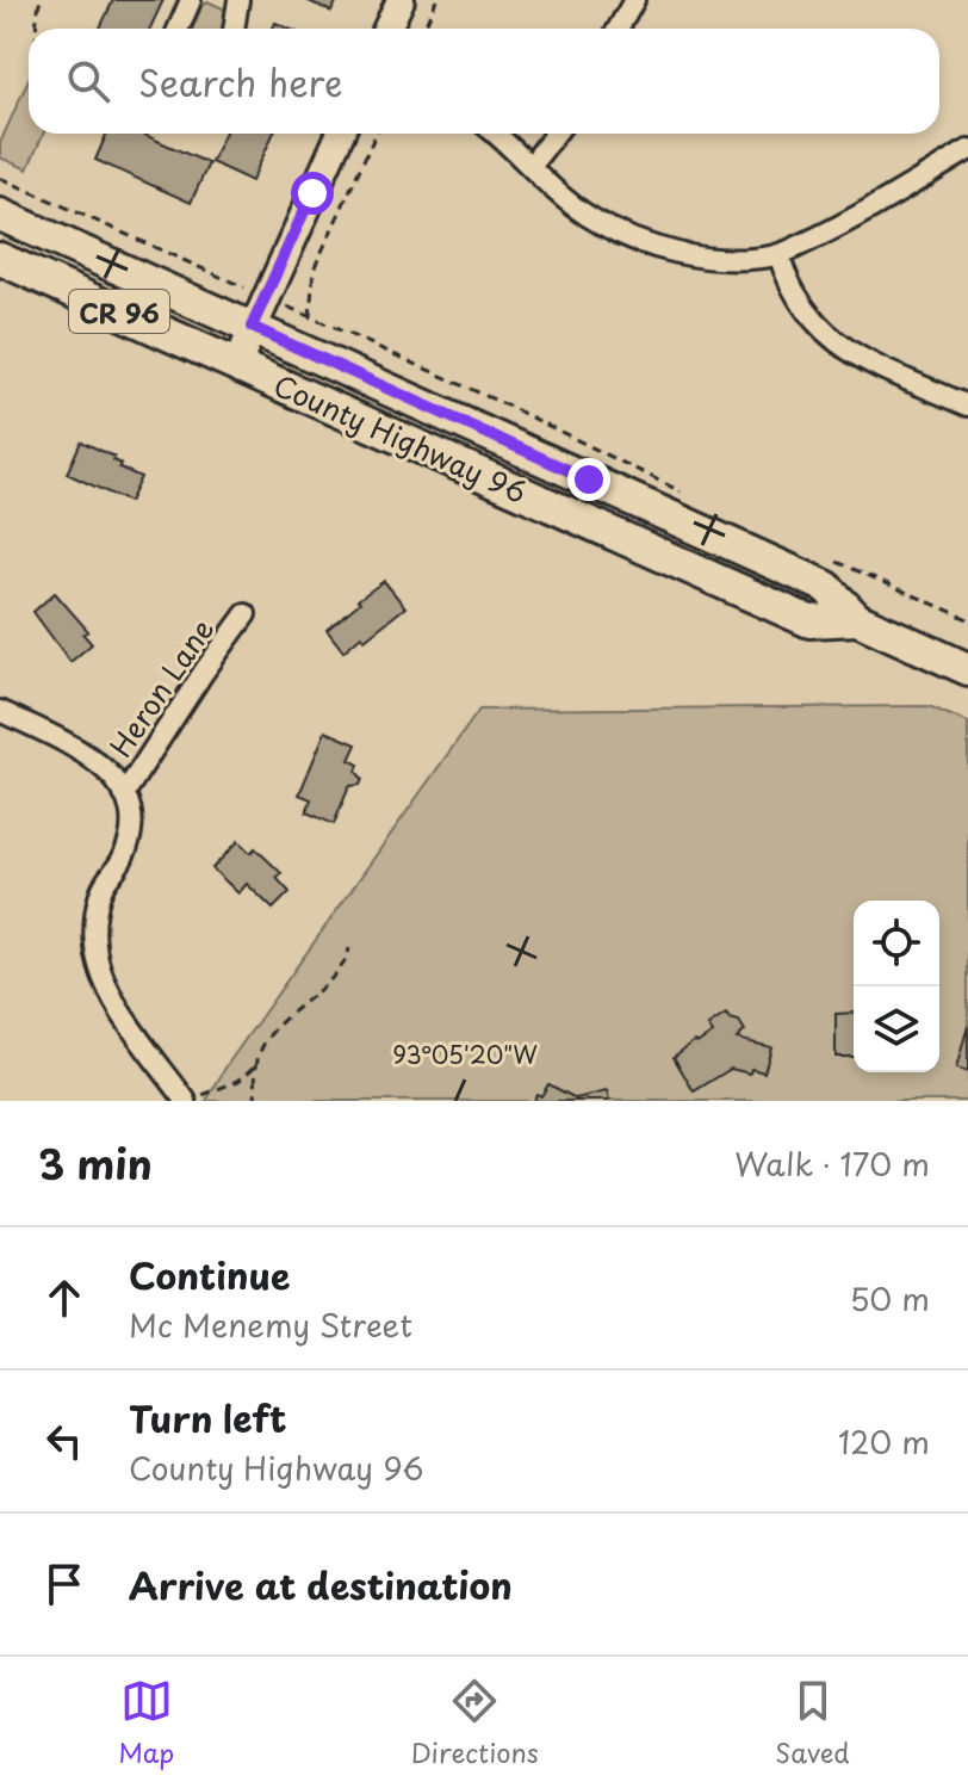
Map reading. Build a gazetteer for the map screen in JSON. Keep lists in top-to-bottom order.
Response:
{
  "streets": {
    "main road": ["CR 96", "County Highway 96"],
    "street": ["Heron Lane"]
  },
  "page": {
    "search": "Search here",
    "heading": ["3 min", "Walk · 170 m"],
    "list": [
      ["Continue", "Mc Menemy Street", "50 m"],
      ["Turn left", "County Highway 96", "120 m"],
      "Arrive at destination"
    ],
    "nav": ["Map", "Directions", "Saved"]
  },
  "coordinates": ["93°05'20\"W"]
}
